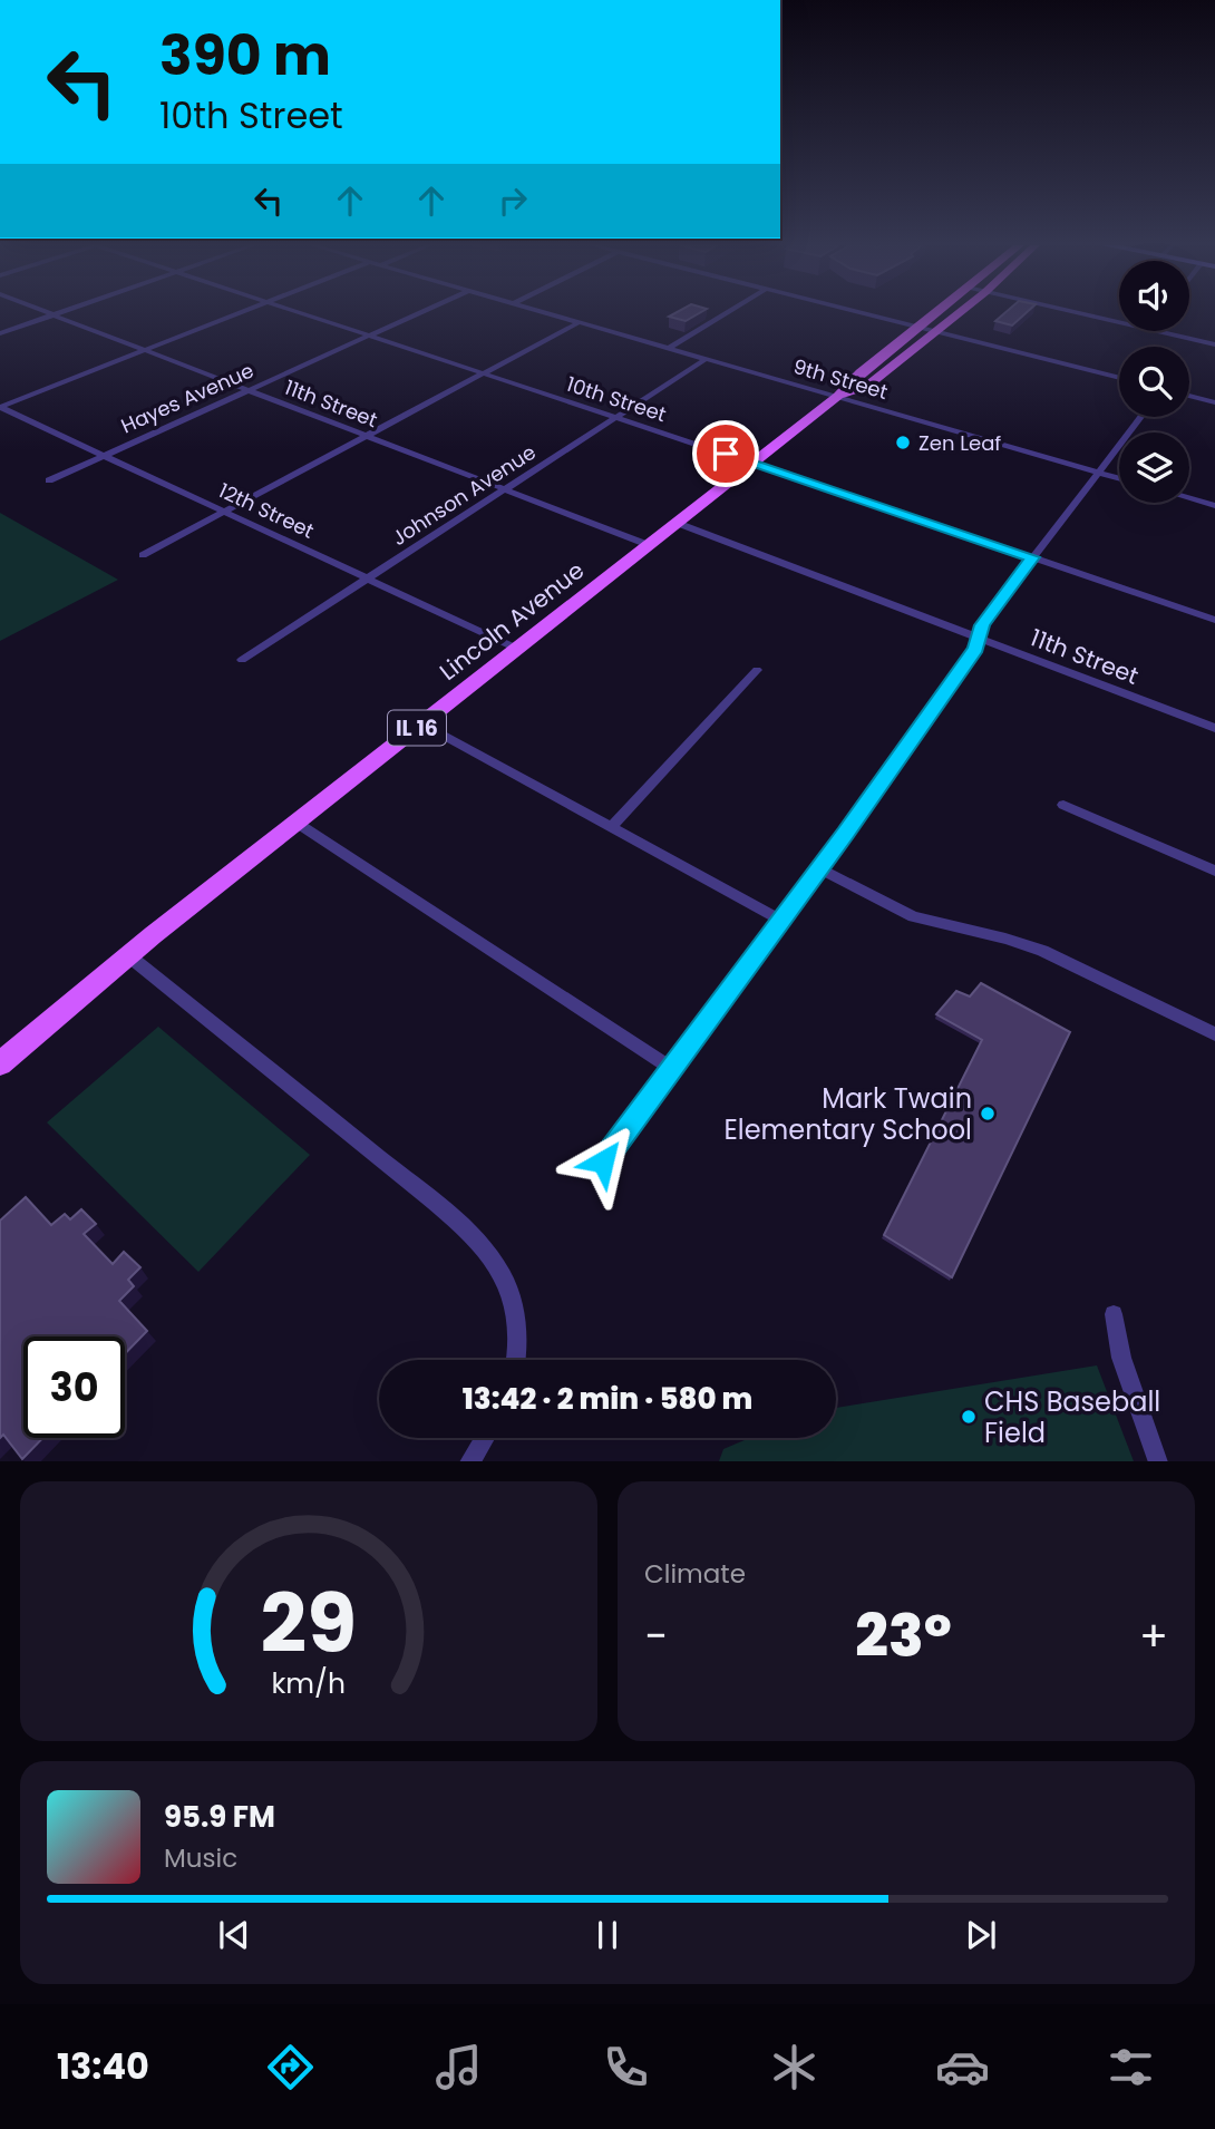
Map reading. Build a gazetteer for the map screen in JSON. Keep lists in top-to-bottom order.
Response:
{
  "streets": {
    "main road": ["Lincoln Avenue", "IL 16"],
    "street": [
      "9th Street",
      "Hayes Avenue",
      "10th Street",
      "11th Street",
      "Johnson Avenue",
      "12th Street"
    ]
  },
  "crossings": [
    ["9th Street", "Johnson Avenue"],
    ["9th Street", "Lincoln Avenue"],
    ["Hayes Avenue", "10th Street"],
    ["Hayes Avenue", "11th Street"],
    ["Hayes Avenue", "12th Street"],
    ["10th Street", "Johnson Avenue"],
    ["10th Street", "Lincoln Avenue"],
    ["11th Street", "Johnson Avenue"],
    ["11th Street", "Lincoln Avenue"],
    ["Johnson Avenue", "12th Street"],
    ["12th Street", "Lincoln Avenue"]
  ],
  "places": ["Zen Leaf", "Mark Twain Elementary School", "CHS Baseball Field"],
  "page": {
    "turn": ["390 m", "10th Street"],
    "limit": "30",
    "trip": "13:42 · 2 min · 580 m",
    "tile": "Climate",
    "heat": ["−", "23°", "+"],
    "song": ["95.9 FM", "Music"],
    "tabs": "13:40",
    "gauge": ["29", "km/h"]
  }
}
